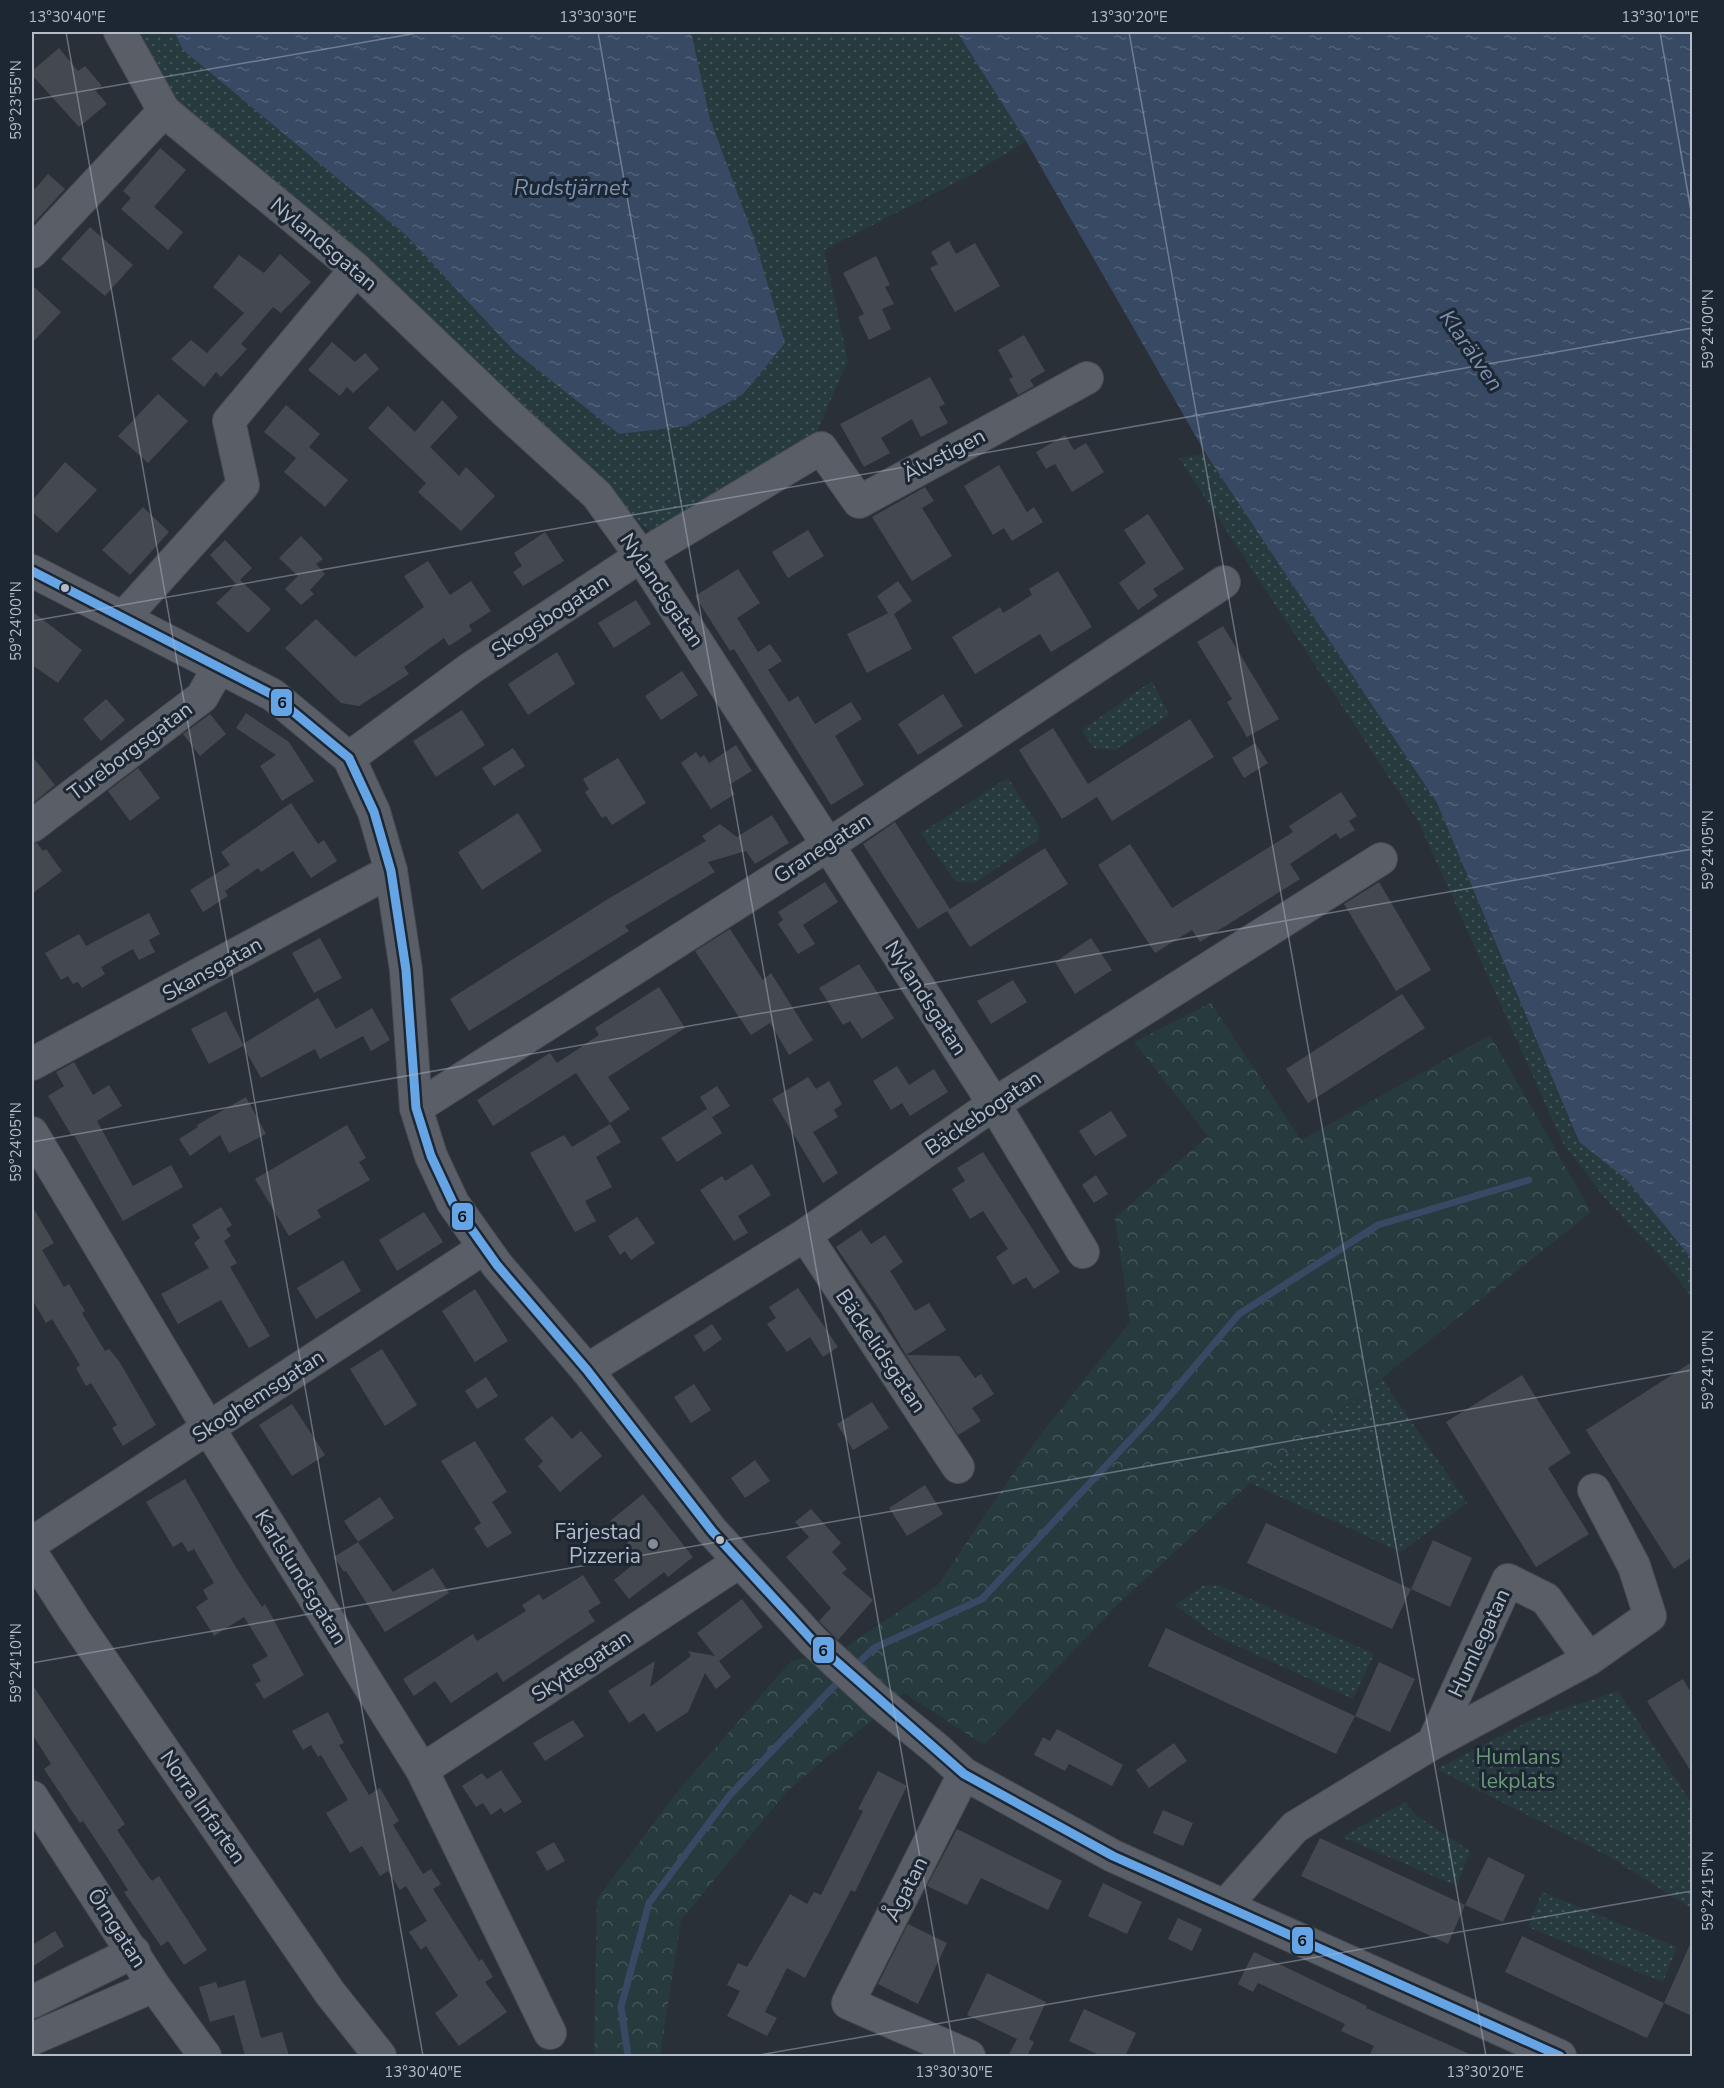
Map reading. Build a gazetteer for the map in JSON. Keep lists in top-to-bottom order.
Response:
{
  "streets": {
    "street": [
      "Nylandsgatan",
      "Älvstigen",
      "Skogsbogatan",
      "Tureborgsgatan",
      "Granegatan",
      "Skansgatan",
      "Bäckebogatan",
      "Bäckelidsgatan",
      "Skoghemsgatan",
      "Karlslundsgatan",
      "Humlegatan",
      "Skyttegatan",
      "Norra Infarten",
      "Ågatan",
      "Örngatan"
    ]
  },
  "crossings": [
    ["Nylandsgatan", "Skogsbogatan"],
    ["Nylandsgatan", "Granegatan"],
    ["Nylandsgatan", "Bäckebogatan"],
    ["Älvstigen", "Skogsbogatan"],
    ["Bäckebogatan", "Bäckelidsgatan"],
    ["Skoghemsgatan", "Karlslundsgatan"],
    ["Karlslundsgatan", "Skyttegatan"]
  ],
  "water": ["Rudstjärnet", "Klarälven"],
  "parks": ["Humlans lekplats"],
  "places": ["Färjestad Pizzeria"],
  "lines": ["transit line 6"],
  "coordinates": [
    "13°30'40\"E",
    "13°30'30\"E",
    "13°30'20\"E",
    "13°30'10\"E",
    "59°23'55\"N",
    "59°24'00\"N",
    "59°24'05\"N",
    "59°24'10\"N",
    "59°24'15\"N"
  ]
}
